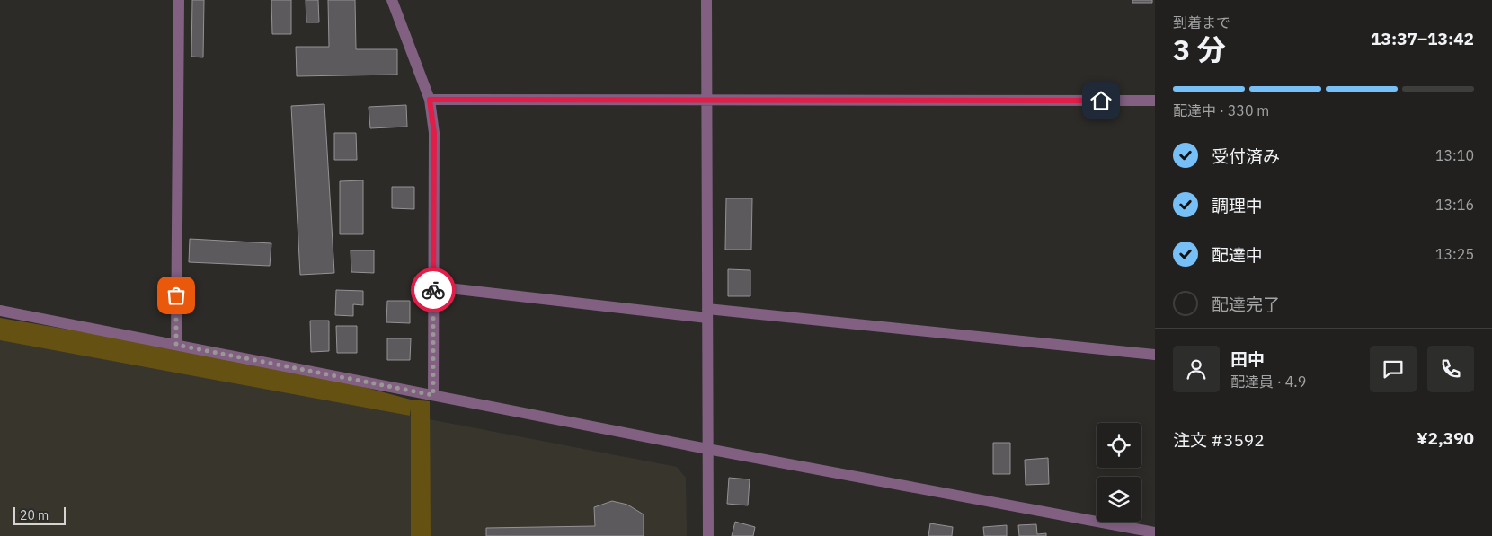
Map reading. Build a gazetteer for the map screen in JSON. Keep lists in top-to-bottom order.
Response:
{
  "scale_bar": "20 m",
  "page": {
    "heading": ["3 分", "到着まで", "13:37–13:42"],
    "panel": [
      "田中",
      "配達員 · 4.9",
      "注文 #3592",
      "¥2,390"
    ],
    "bar": "配達中 · 330 m",
    "list": [
      ["受付済み", "13:10"],
      ["調理中", "13:16"],
      ["配達中", "13:25"],
      "配達完了"
    ],
    "scale": "20 m"
  }
}
